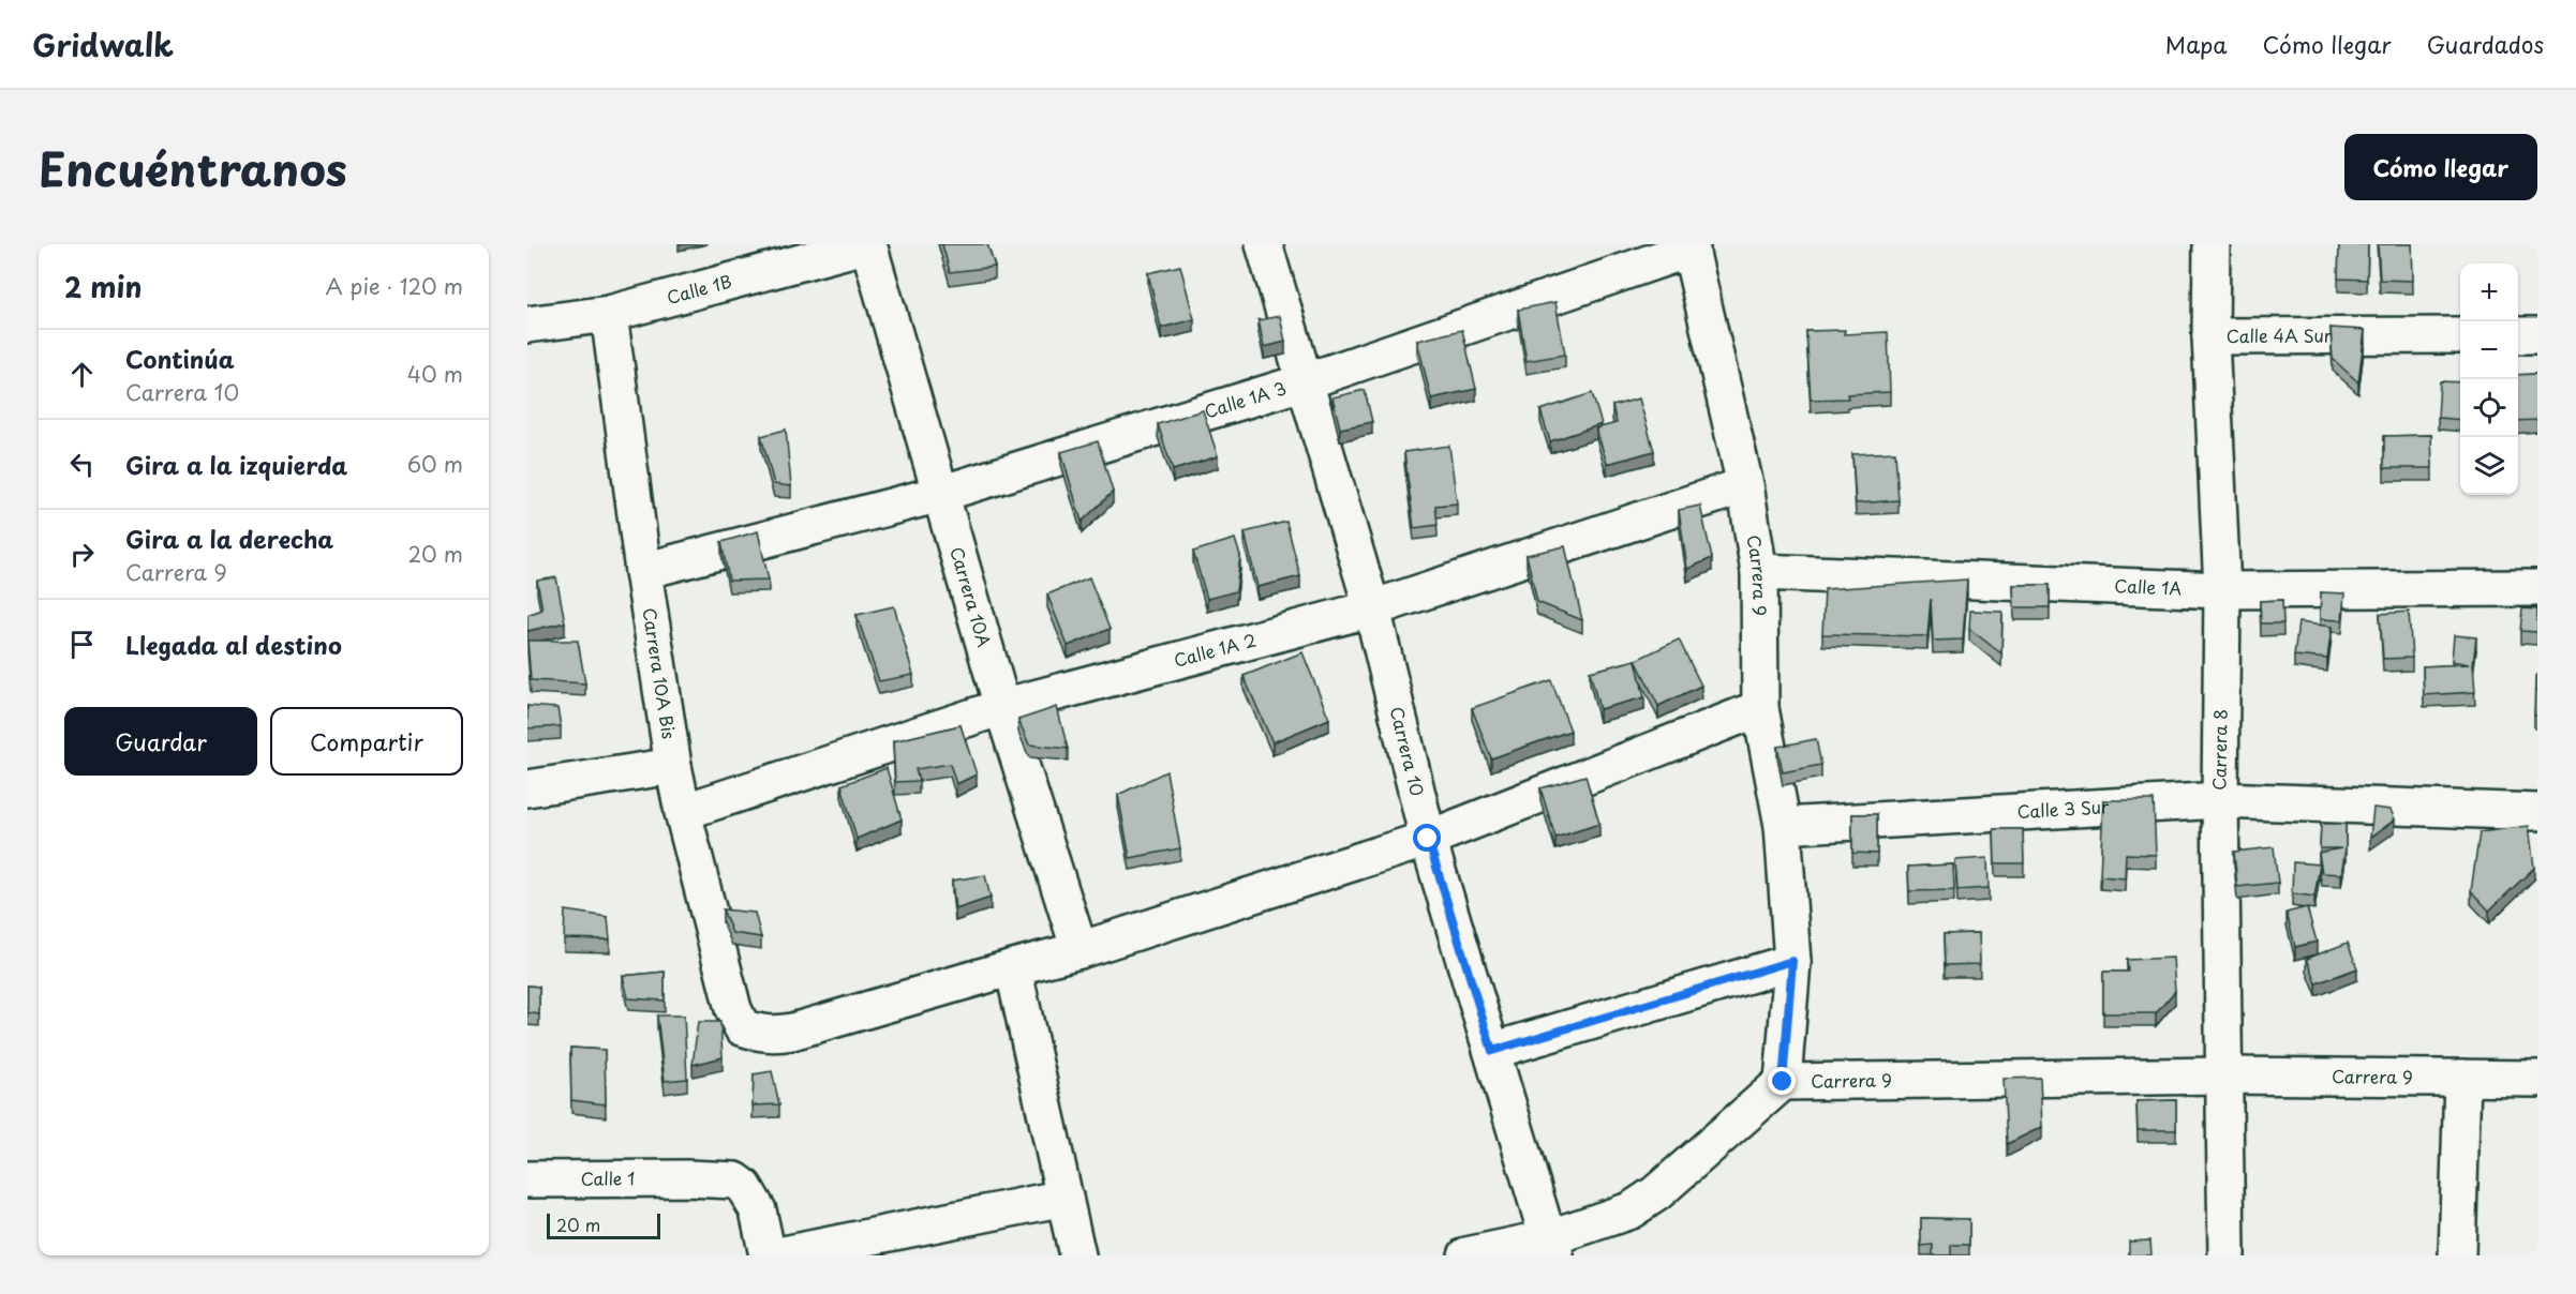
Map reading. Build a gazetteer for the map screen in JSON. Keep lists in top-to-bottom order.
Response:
{
  "streets": {
    "street": [
      "Calle 1B",
      "Calle 4A Sur",
      "Calle 1A 3",
      "Carrera 9",
      "Calle 1A",
      "Carrera 10A",
      "Calle 1A 2",
      "Carrera 10A Bis",
      "Carrera 8",
      "Carrera 10",
      "Calle 3 Sur",
      "Calle 1"
    ]
  },
  "crossings": [
    ["Calle 1B", "Carrera 10A"],
    ["Calle 1B", "Carrera 10A Bis"],
    ["Calle 4A Sur", "Carrera 8"],
    ["Calle 1A 3", "Carrera 9"],
    ["Calle 1A 3", "Carrera 10A"],
    ["Calle 1A 3", "Carrera 10A Bis"],
    ["Calle 1A 3", "Carrera 10"],
    ["Carrera 9", "Calle 1A"],
    ["Carrera 9", "Calle 1A 2"],
    ["Carrera 9", "Carrera 8"],
    ["Carrera 9", "Calle 3 Sur"],
    ["Calle 1A", "Carrera 8"],
    ["Carrera 10A", "Calle 1A 2"],
    ["Calle 1A 2", "Carrera 10A Bis"],
    ["Calle 1A 2", "Carrera 10"],
    ["Carrera 8", "Calle 3 Sur"]
  ],
  "scale_bar": "20 m",
  "page": {
    "header": "Gridwalk",
    "nav": ["Mapa", "Cómo llegar", "Guardados"],
    "title": "Encuéntranos",
    "buttons": [
      "Cómo llegar",
      ["Guardar", "Compartir"]
    ],
    "heading": ["2 min", "A pie · 120 m"],
    "map_buttons": ["+", "−"],
    "list": [
      ["Continúa", "Carrera 10", "40 m"],
      ["Gira a la izquierda", "60 m"],
      ["Gira a la derecha", "Carrera 9", "20 m"],
      "Llegada al destino"
    ],
    "scale": "20 m"
  }
}
